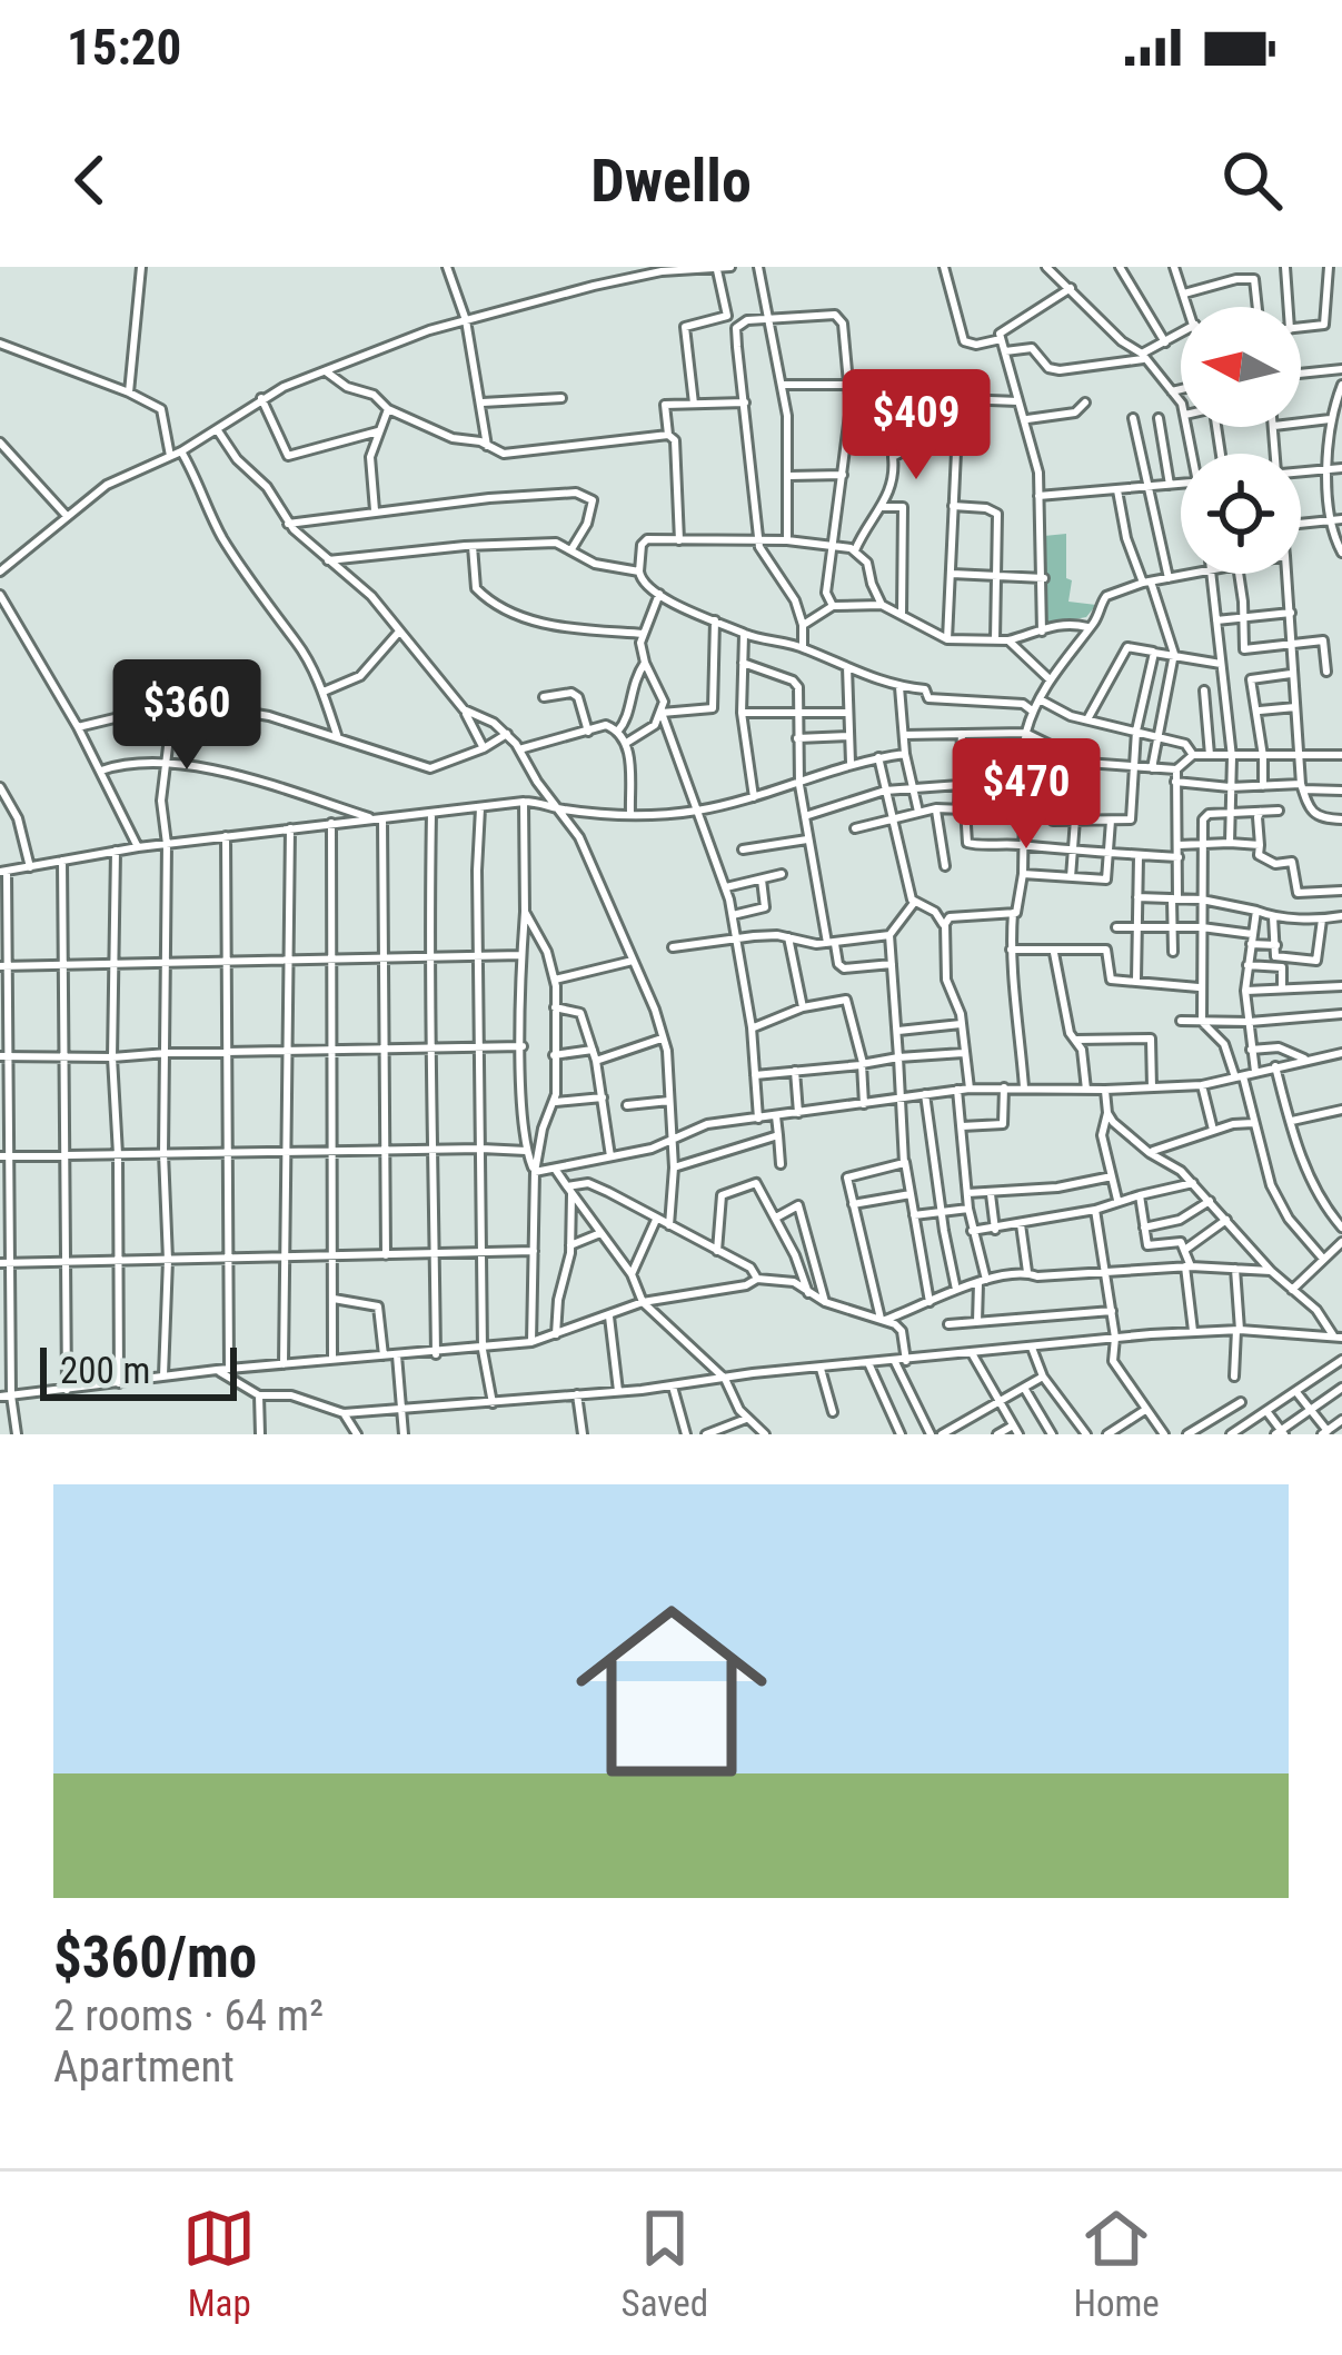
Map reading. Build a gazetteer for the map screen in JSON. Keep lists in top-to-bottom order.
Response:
{
  "scale_bar": "200 m",
  "north": "left",
  "page": {
    "status": "15:20",
    "header": "Dwello",
    "price": ["$409", "$360", "$470"],
    "scale": "200 m",
    "list": [
      {
        "name": "$360/mo",
        "note": "2 rooms · 64 m² · Apartment"
      }
    ],
    "tabs": ["Map", "Saved", "Home"]
  }
}
